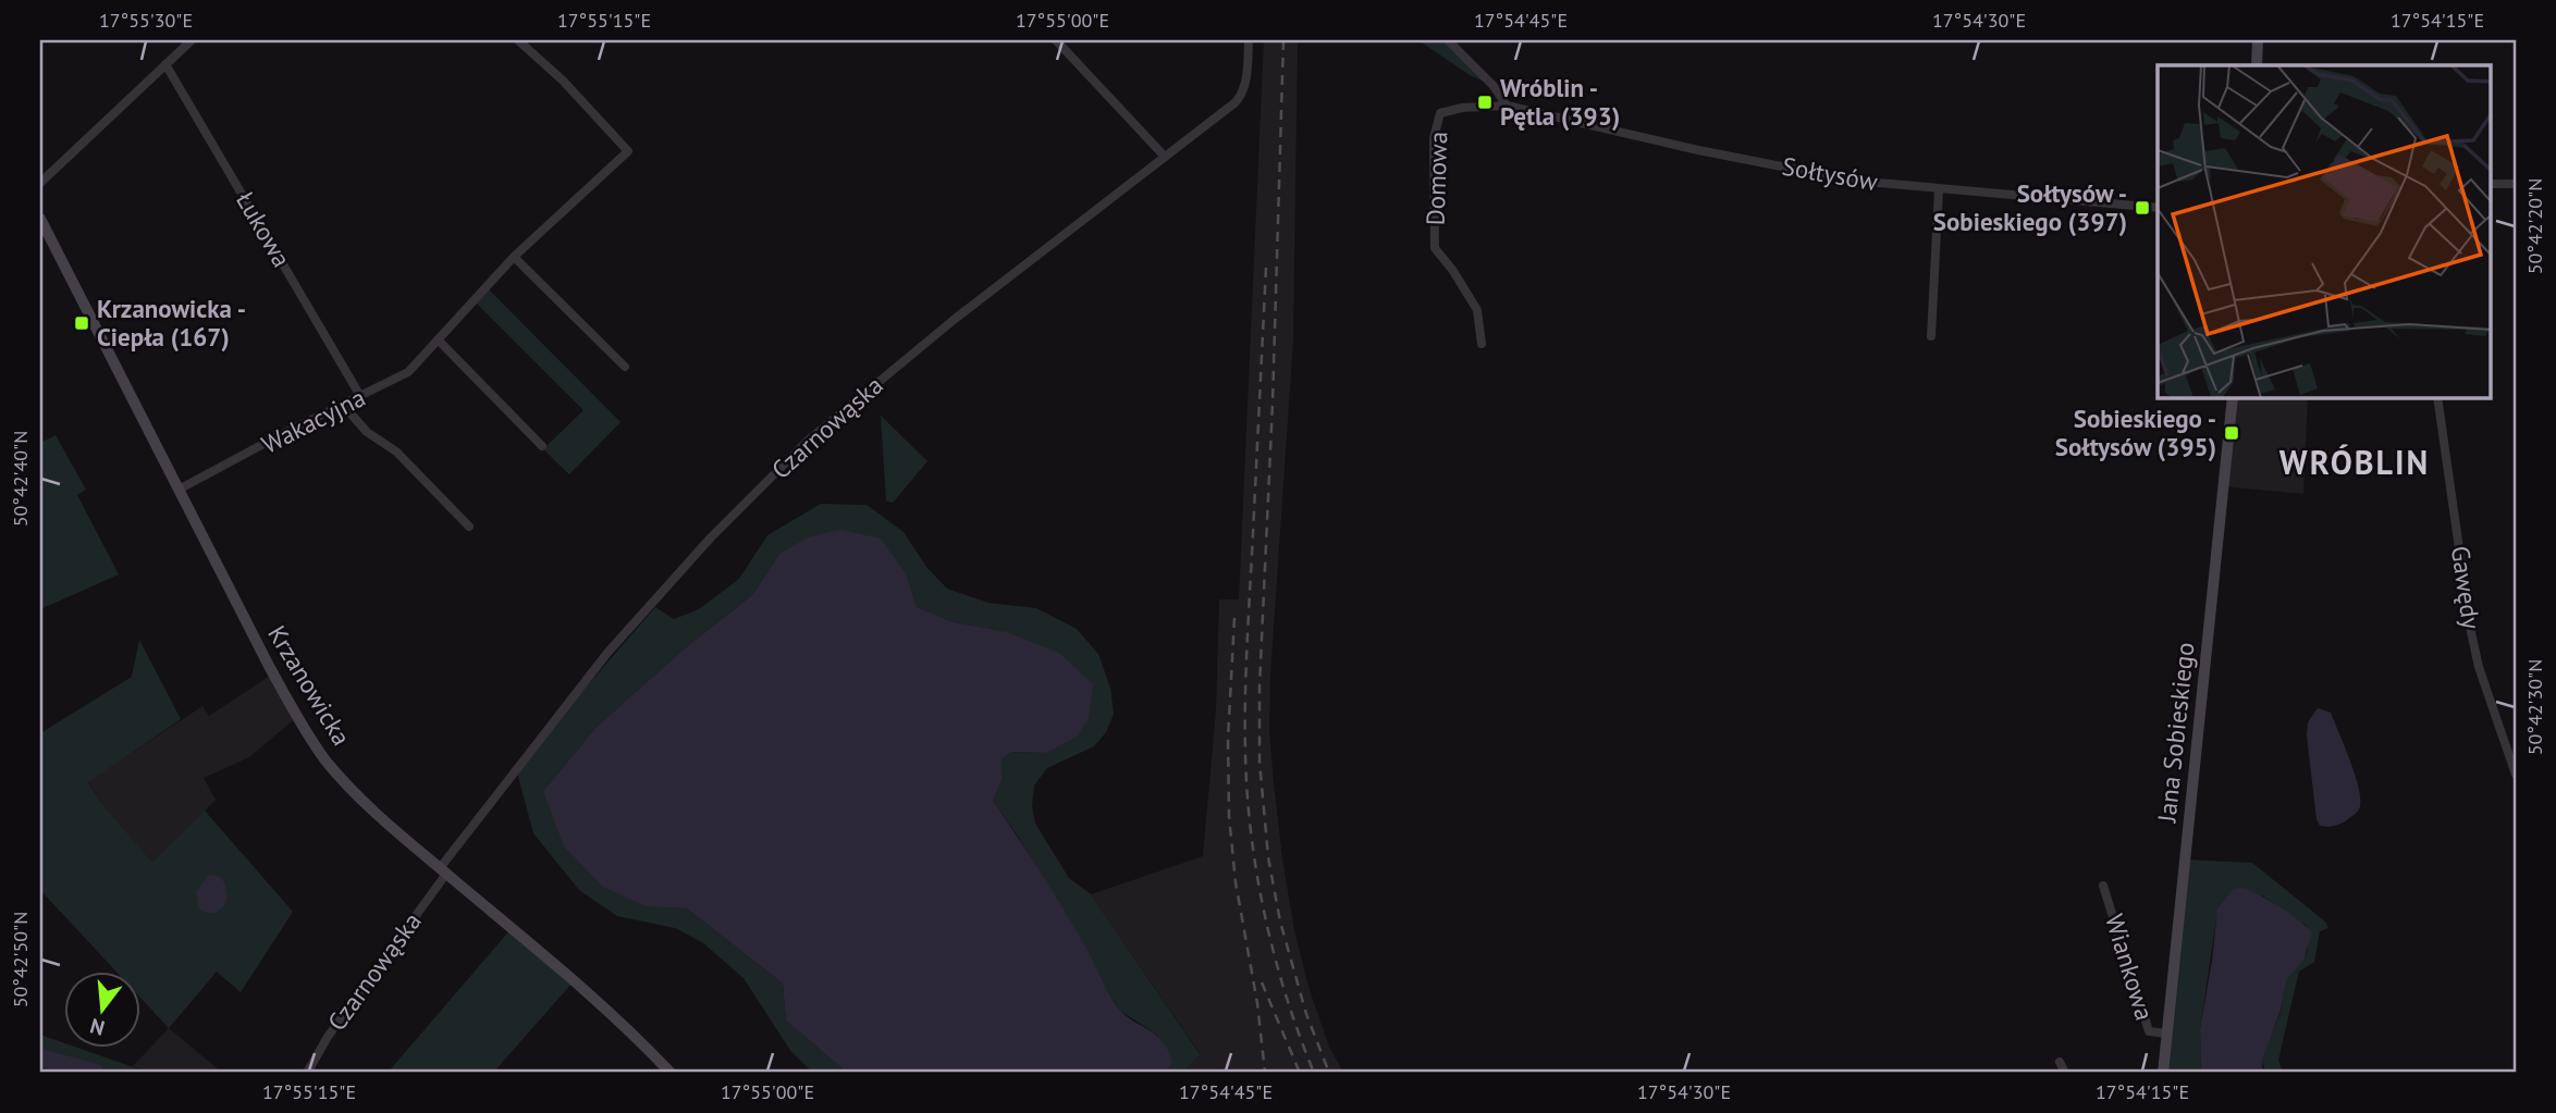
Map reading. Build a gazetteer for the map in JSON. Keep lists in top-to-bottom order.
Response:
{
  "streets": {
    "street": [
      "Sołtysów",
      "Domowa",
      "Łukowa",
      "Wakacyjna",
      "Czarnowąska",
      "Gawędy",
      "Krzanowicka",
      "Jana Sobieskiego",
      "Wiankowa"
    ]
  },
  "crossings": [
    ["Sołtysów", "Domowa"],
    ["Łukowa", "Wakacyjna"],
    ["Wakacyjna", "Krzanowicka"],
    ["Czarnowąska", "Krzanowicka"],
    ["Jana Sobieskiego", "Wiankowa"]
  ],
  "districts": ["WRÓBLIN"],
  "places": {
    "transit": [
      "Wróblin - Pętla (393)",
      "Sołtysów - Sobieskiego (397)",
      "Krzanowicka - Ciepła (167)",
      "Sobieskiego - Sołtysów (395)"
    ]
  },
  "north": "bottom",
  "coordinates": [
    "17°55'30\"E",
    "17°55'15\"E",
    "17°55'00\"E",
    "17°54'45\"E",
    "17°54'30\"E",
    "17°54'15\"E",
    "50°42'20\"N",
    "50°42'40\"N",
    "50°42'30\"N",
    "50°42'50\"N"
  ]
}
